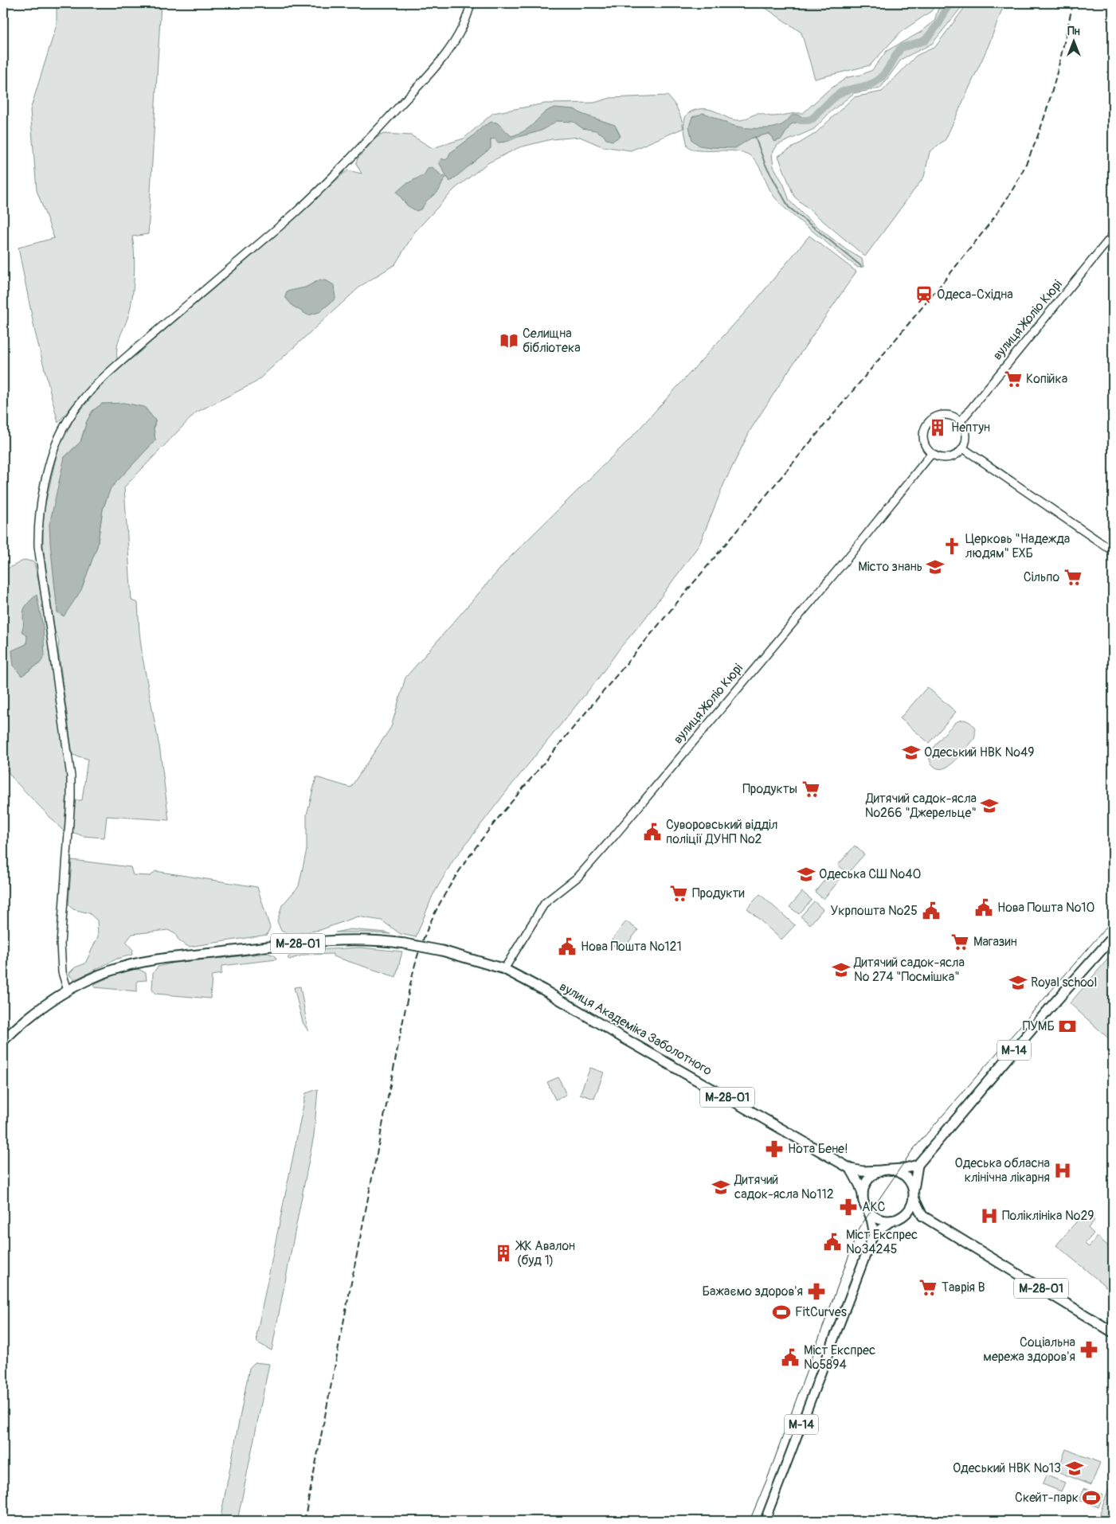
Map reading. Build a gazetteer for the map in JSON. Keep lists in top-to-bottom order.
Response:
{
  "streets": {
    "highway": ["М-28-01", "вулиця Академіка Заболотного", "М-14"],
    "street": ["вулиця Жоліо Кюрі"]
  },
  "crossings": [
    ["вулиця Жоліо Кюрі", "вулиця Академіка Заболотного"],
    ["М-28-01", "вулиця Академіка Заболотного"],
    ["вулиця Академіка Заболотного", "М-14"]
  ],
  "places": {
    "station": ["Одеса-Східна"],
    "library": ["Селищна бібліотека"],
    "supermarket": [
      "Копійка",
      "Сільпо",
      "Продукты",
      "Продукти",
      "Магазин",
      "Таврія В"
    ],
    "building": ["Нептун", "ЖК Авалон (буд 1)"],
    "church": ["Церковь \"Надежда людям\" ЕХБ"],
    "school or university": [
      "Місто знань",
      "Одеський НВК №49",
      "Дитячий садок-ясла №266 \"Джерельце\"",
      "Одеська СШ №40",
      "Дитячий садок-ясла № 274 \"Посмішка\"",
      "Royal school",
      "Дитячий садок-ясла №112",
      "Одеський НВК №13"
    ],
    "public building": [
      "Суворовський відділ поліції ДУНП №2",
      "Нова Пошта №10",
      "Укрпошта №25",
      "Нова Пошта №121",
      "Міст Експрес №34245",
      "Міст Експрес №5894"
    ],
    "bank": ["ПУМБ"],
    "pharmacy": [
      "Нота Бене!",
      "АКС",
      "Бажаємо здоров'я",
      "Соціальна мережа здоров'я"
    ],
    "hospital": ["Одеська обласна клінічна лікарня", "Поліклініка №29"],
    "sports": ["FitCurves", "Скейт-парк"]
  },
  "north": "top"
}
